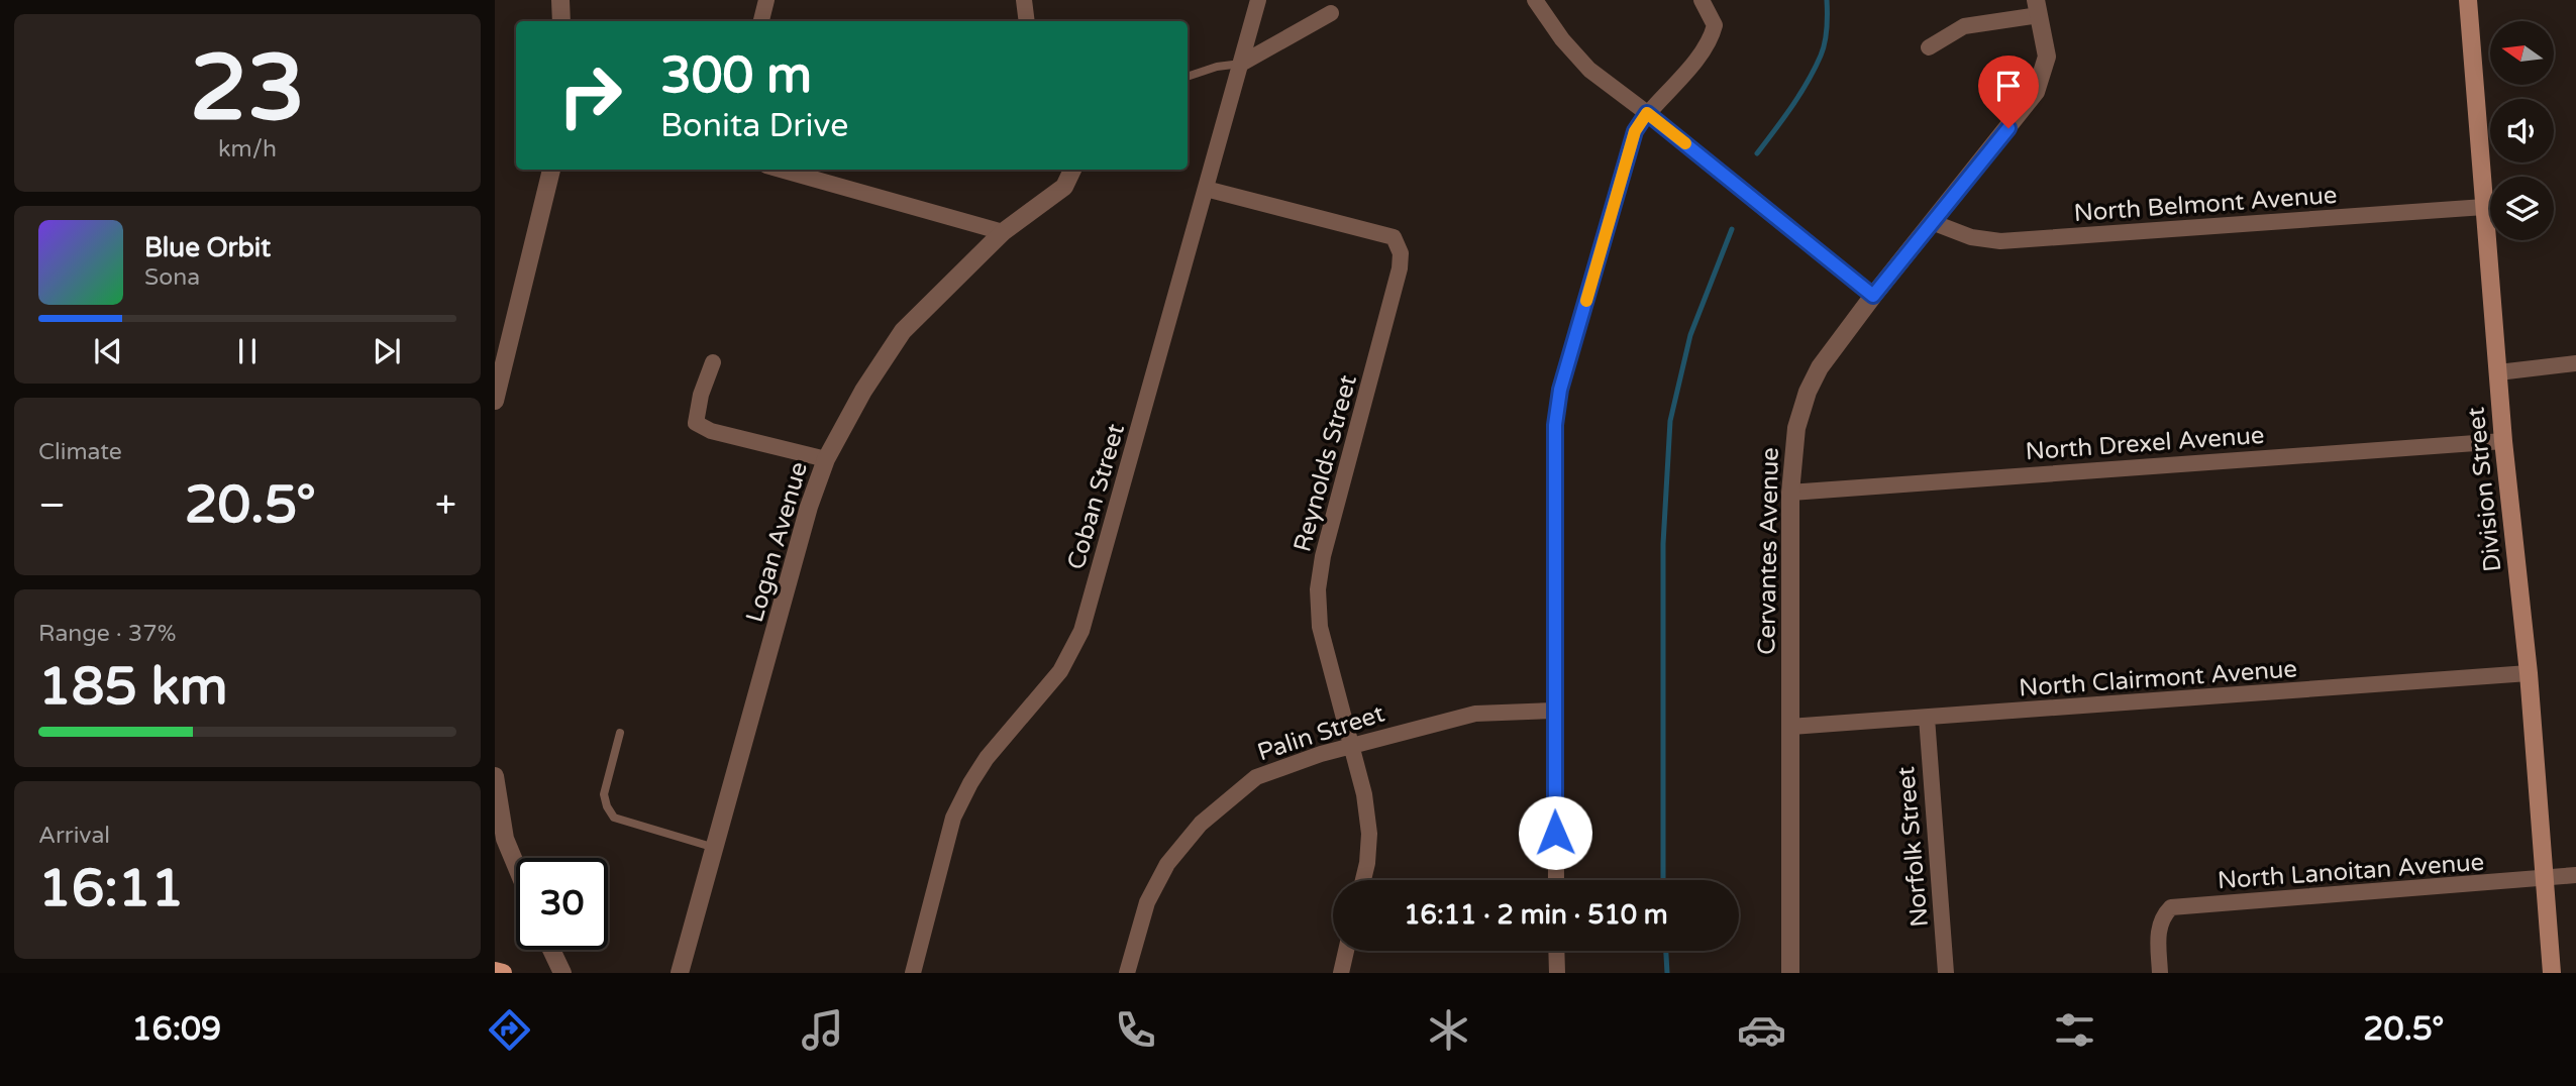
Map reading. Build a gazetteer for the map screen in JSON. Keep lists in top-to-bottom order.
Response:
{
  "streets": {
    "main road": ["Division Street"],
    "street": [
      "North Belmont Avenue",
      "North Drexel Avenue",
      "Reynolds Street",
      "Coban Street",
      "Logan Avenue",
      "Cervantes Avenue",
      "North Clairmont Avenue",
      "Palin Street",
      "Norfolk Street",
      "North Lanoitan Avenue"
    ]
  },
  "crossings": [
    ["North Belmont Avenue", "Division Street"],
    ["North Belmont Avenue", "Cervantes Avenue"],
    ["North Drexel Avenue", "Division Street"],
    ["North Drexel Avenue", "Cervantes Avenue"],
    ["Reynolds Street", "Coban Street"],
    ["Reynolds Street", "Palin Street"],
    ["Division Street", "North Clairmont Avenue"],
    ["Division Street", "North Lanoitan Avenue"],
    ["Cervantes Avenue", "North Clairmont Avenue"],
    ["North Clairmont Avenue", "Norfolk Street"]
  ],
  "north": "left",
  "page": {
    "tile": [
      ["23", "km/h"],
      "Climate",
      ["Range · 37%", "185 km"],
      ["Arrival", "16:11"]
    ],
    "turn": ["300 m", "Bonita Drive"],
    "song": ["Blue Orbit", "Sona"],
    "heat": ["−", "20.5°", "+"],
    "limit": "30",
    "trip": "16:11 · 2 min · 510 m",
    "tabs": ["16:09", "20.5°"]
  }
}
